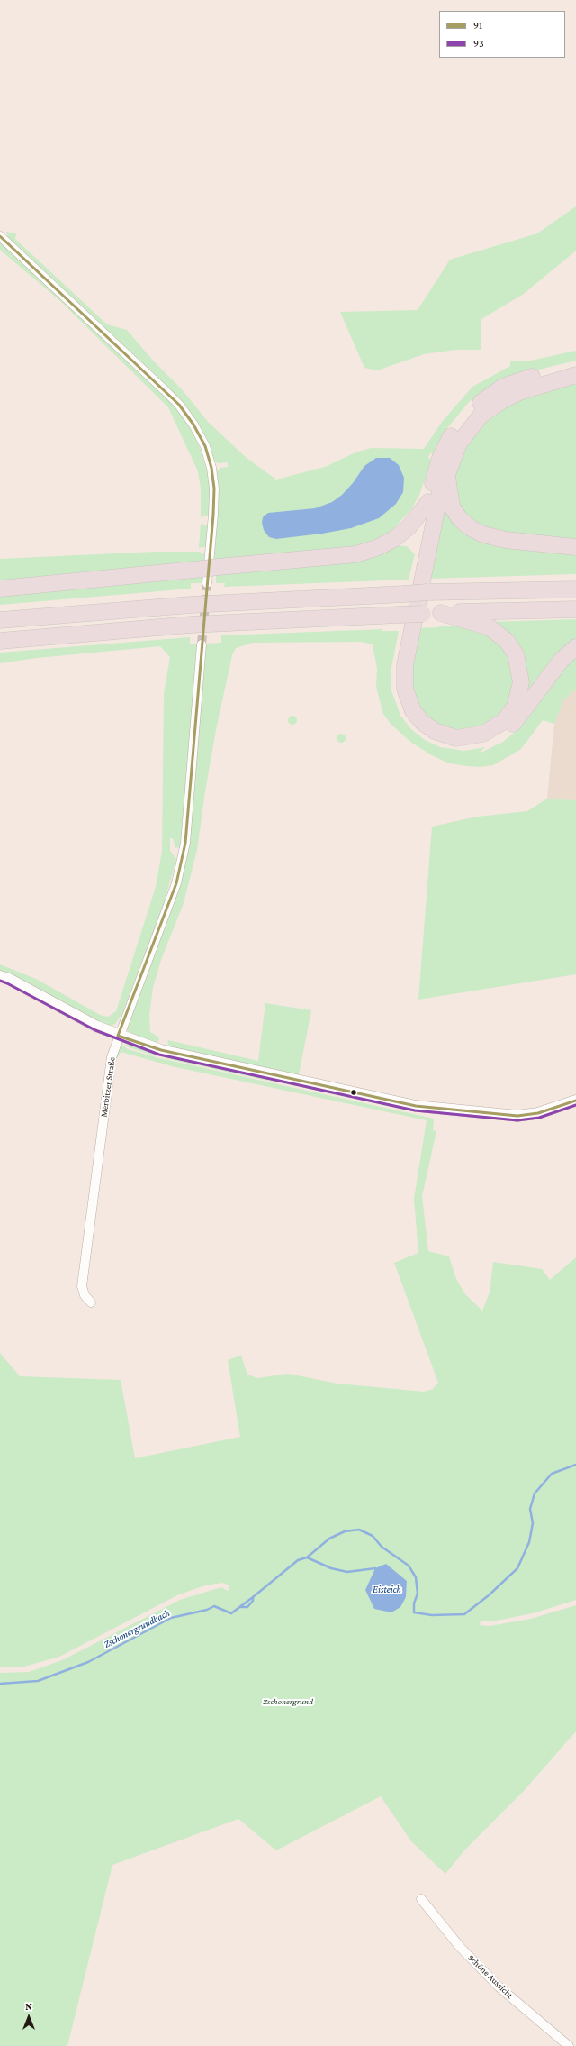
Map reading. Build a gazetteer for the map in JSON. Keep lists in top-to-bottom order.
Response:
{
  "streets": {
    "street": ["Merbitzer Straße", "Schöne Aussicht"]
  },
  "water": ["Eisteich", "Zschonergrundbach"],
  "parks": ["Zschonergrund"],
  "lines": ["transit line 91", "transit line 93"],
  "legend": ["91", "93"],
  "north": "top"
}
